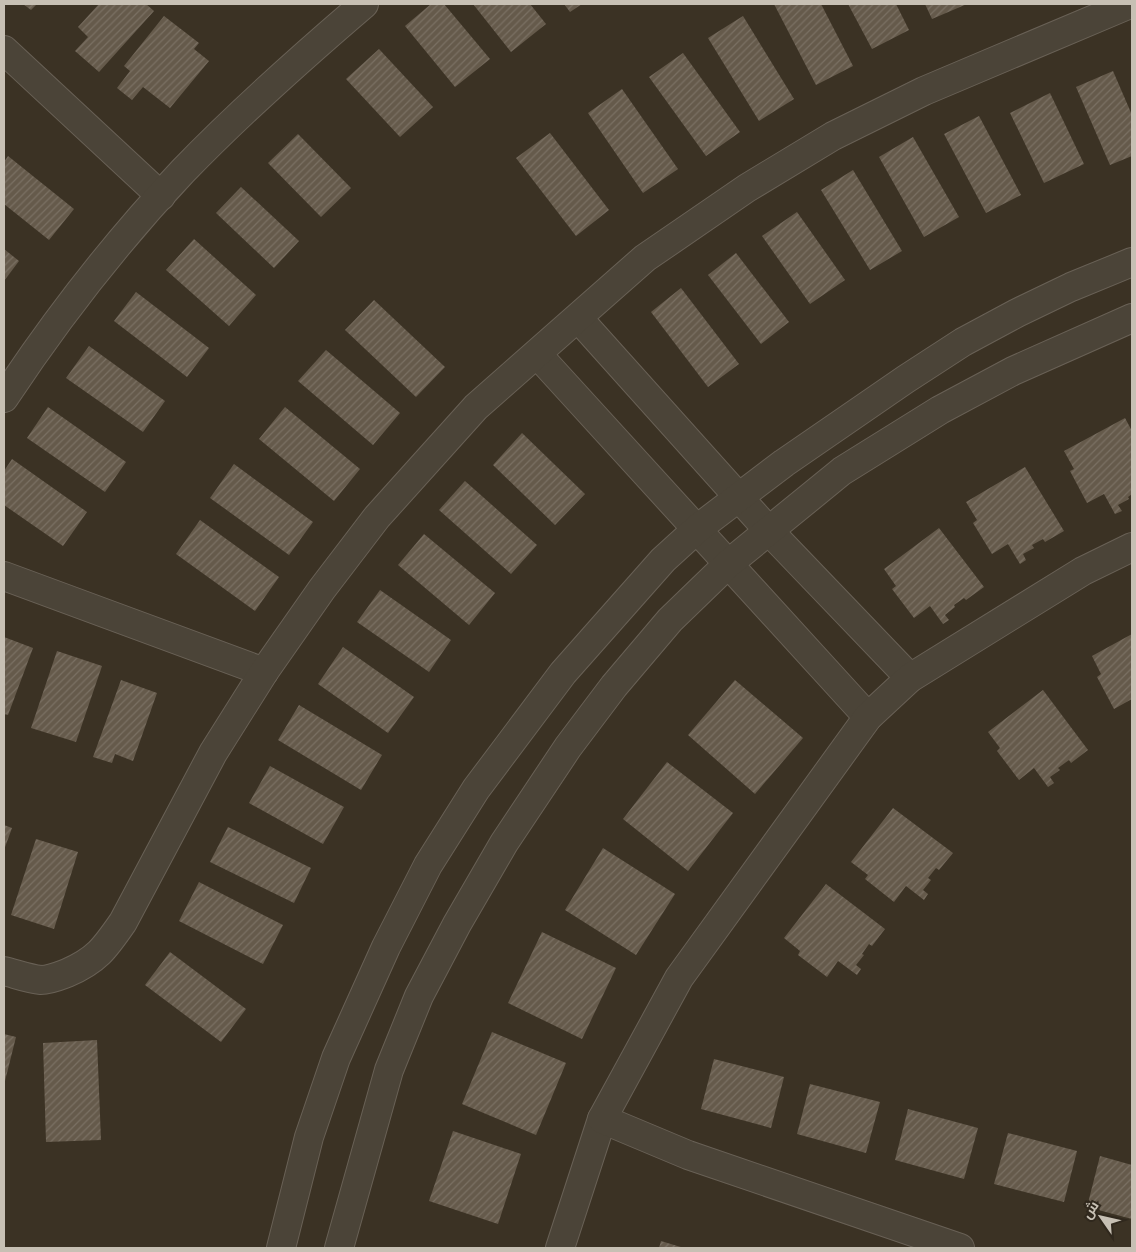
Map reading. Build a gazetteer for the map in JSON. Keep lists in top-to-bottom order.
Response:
{
  "north": "top left"
}
